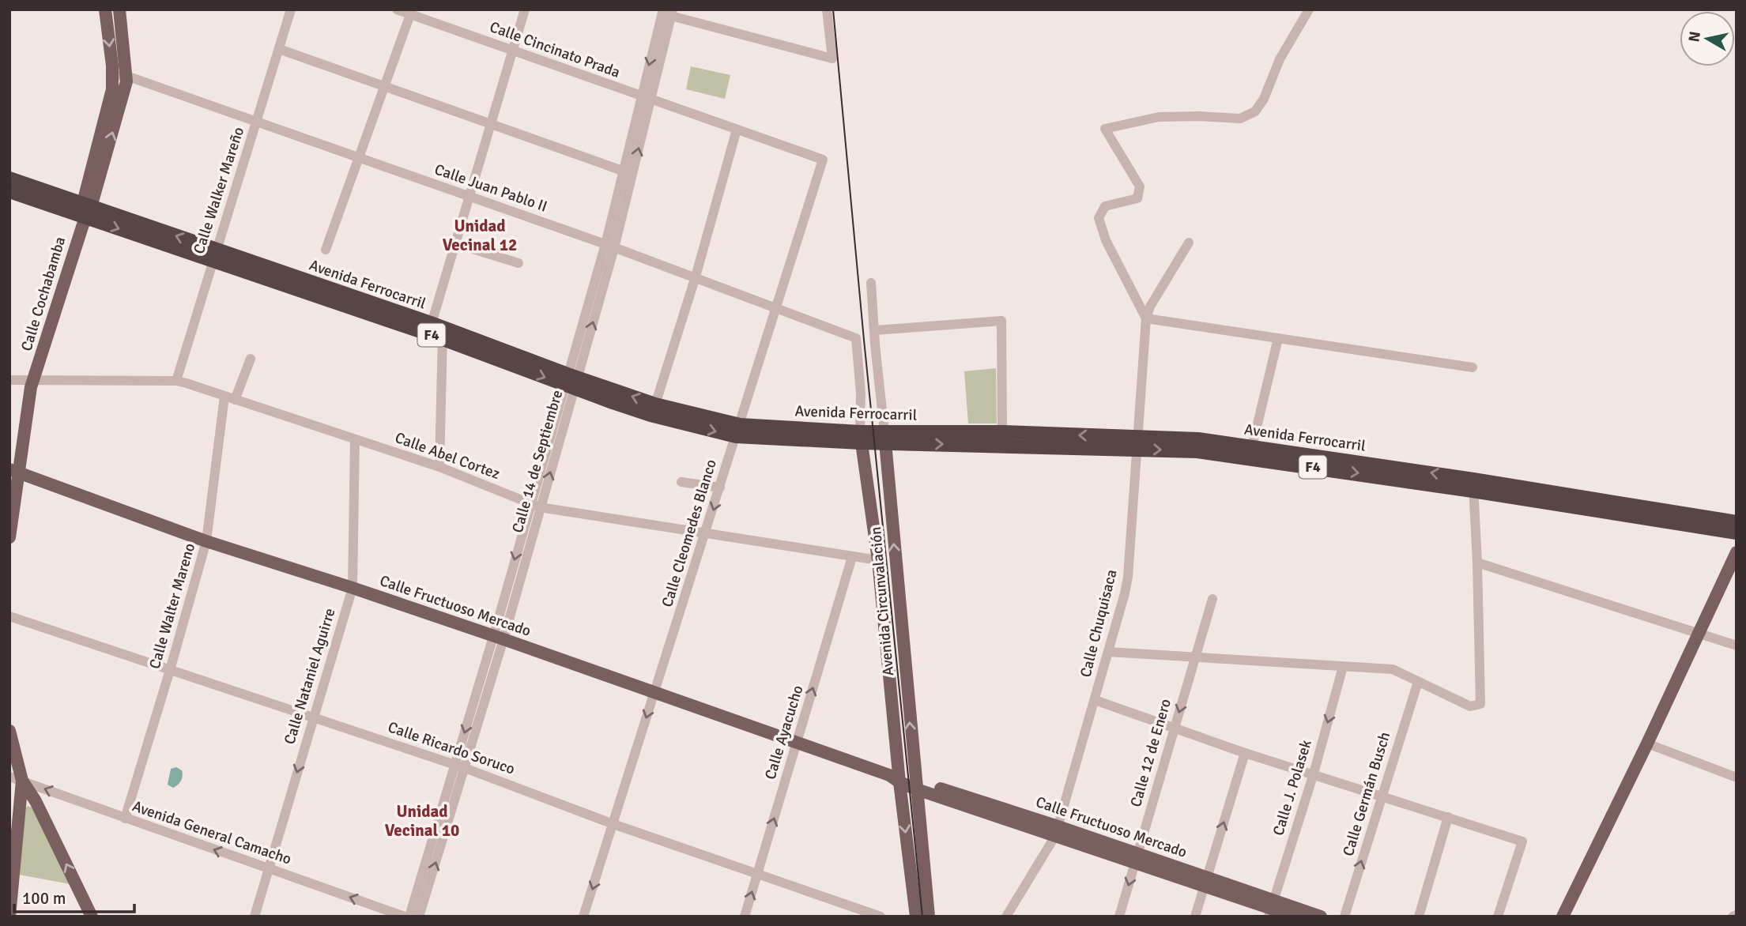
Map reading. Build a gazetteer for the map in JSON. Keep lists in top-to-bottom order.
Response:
{
  "streets": {
    "highway": ["Avenida Ferrocarril", "F4"],
    "main road": ["Calle Cochabamba", "Avenida Circunvalación", "Calle Fructuoso Mercado"],
    "street": [
      "Calle Cincinato Prada",
      "Calle Juan Pablo II",
      "Calle Walker Mareño",
      "Calle Abel Cortez",
      "Calle 14 de Septiembre",
      "Calle Cleomedes Blanco",
      "Calle Walter Mareno",
      "Calle Chuquisaca",
      "Calle Nataniel Aguirre",
      "Calle Ayacucho",
      "Calle Ricardo Soruco",
      "Calle 12 de Enero",
      "Calle J. Polasek",
      "Calle Germán Busch",
      "Avenida General Camacho"
    ]
  },
  "crossings": [
    ["Calle Cincinato Prada", "Calle 14 de Septiembre"],
    ["Calle Cincinato Prada", "Calle Cleomedes Blanco"],
    ["Calle Juan Pablo II", "Calle Walker Mareño"],
    ["Calle Juan Pablo II", "Calle 14 de Septiembre"],
    ["Calle Juan Pablo II", "Calle Cleomedes Blanco"],
    ["Calle Juan Pablo II", "Avenida Circunvalación"],
    ["Calle Walker Mareño", "Avenida Ferrocarril"],
    ["Calle Walker Mareño", "Calle Abel Cortez"],
    ["Avenida Ferrocarril", "Calle Cochabamba"],
    ["Avenida Ferrocarril", "Calle 14 de Septiembre"],
    ["Avenida Ferrocarril", "Calle Cleomedes Blanco"],
    ["Avenida Ferrocarril", "Avenida Circunvalación"],
    ["Avenida Ferrocarril", "Calle Chuquisaca"],
    ["Calle Cochabamba", "Calle Abel Cortez"],
    ["Calle Cochabamba", "Calle Fructuoso Mercado"],
    ["Calle Abel Cortez", "Calle 14 de Septiembre"],
    ["Calle Abel Cortez", "Calle Cleomedes Blanco"],
    ["Calle Abel Cortez", "Avenida Circunvalación"],
    ["Calle Abel Cortez", "Calle Walter Mareno"],
    ["Calle Abel Cortez", "Calle Nataniel Aguirre"],
    ["Calle Abel Cortez", "Calle Ayacucho"],
    ["Calle 14 de Septiembre", "Calle Fructuoso Mercado"],
    ["Calle 14 de Septiembre", "Calle Ricardo Soruco"],
    ["Calle Cleomedes Blanco", "Calle Fructuoso Mercado"],
    ["Calle Cleomedes Blanco", "Calle Ricardo Soruco"],
    ["Avenida Circunvalación", "Calle Fructuoso Mercado"],
    ["Calle Walter Mareno", "Calle Fructuoso Mercado"],
    ["Calle Walter Mareno", "Calle Ricardo Soruco"],
    ["Calle Walter Mareno", "Avenida General Camacho"],
    ["Calle Fructuoso Mercado", "Calle Chuquisaca"],
    ["Calle Fructuoso Mercado", "Calle Nataniel Aguirre"],
    ["Calle Fructuoso Mercado", "Calle Ayacucho"],
    ["Calle Fructuoso Mercado", "Calle 12 de Enero"],
    ["Calle Fructuoso Mercado", "Calle J. Polasek"],
    ["Calle Nataniel Aguirre", "Calle Ricardo Soruco"],
    ["Calle Nataniel Aguirre", "Avenida General Camacho"],
    ["Calle Ayacucho", "Calle Ricardo Soruco"]
  ],
  "one_way": [
    "Calle Cleomedes Blanco",
    "Calle Ayacucho",
    "Calle 12 de Enero",
    "Calle J. Polasek",
    "Avenida General Camacho"
  ],
  "districts": ["Unidad Vecinal 12", "Unidad Vecinal 10"],
  "scale_bar": "100 m",
  "north": "left"
}
